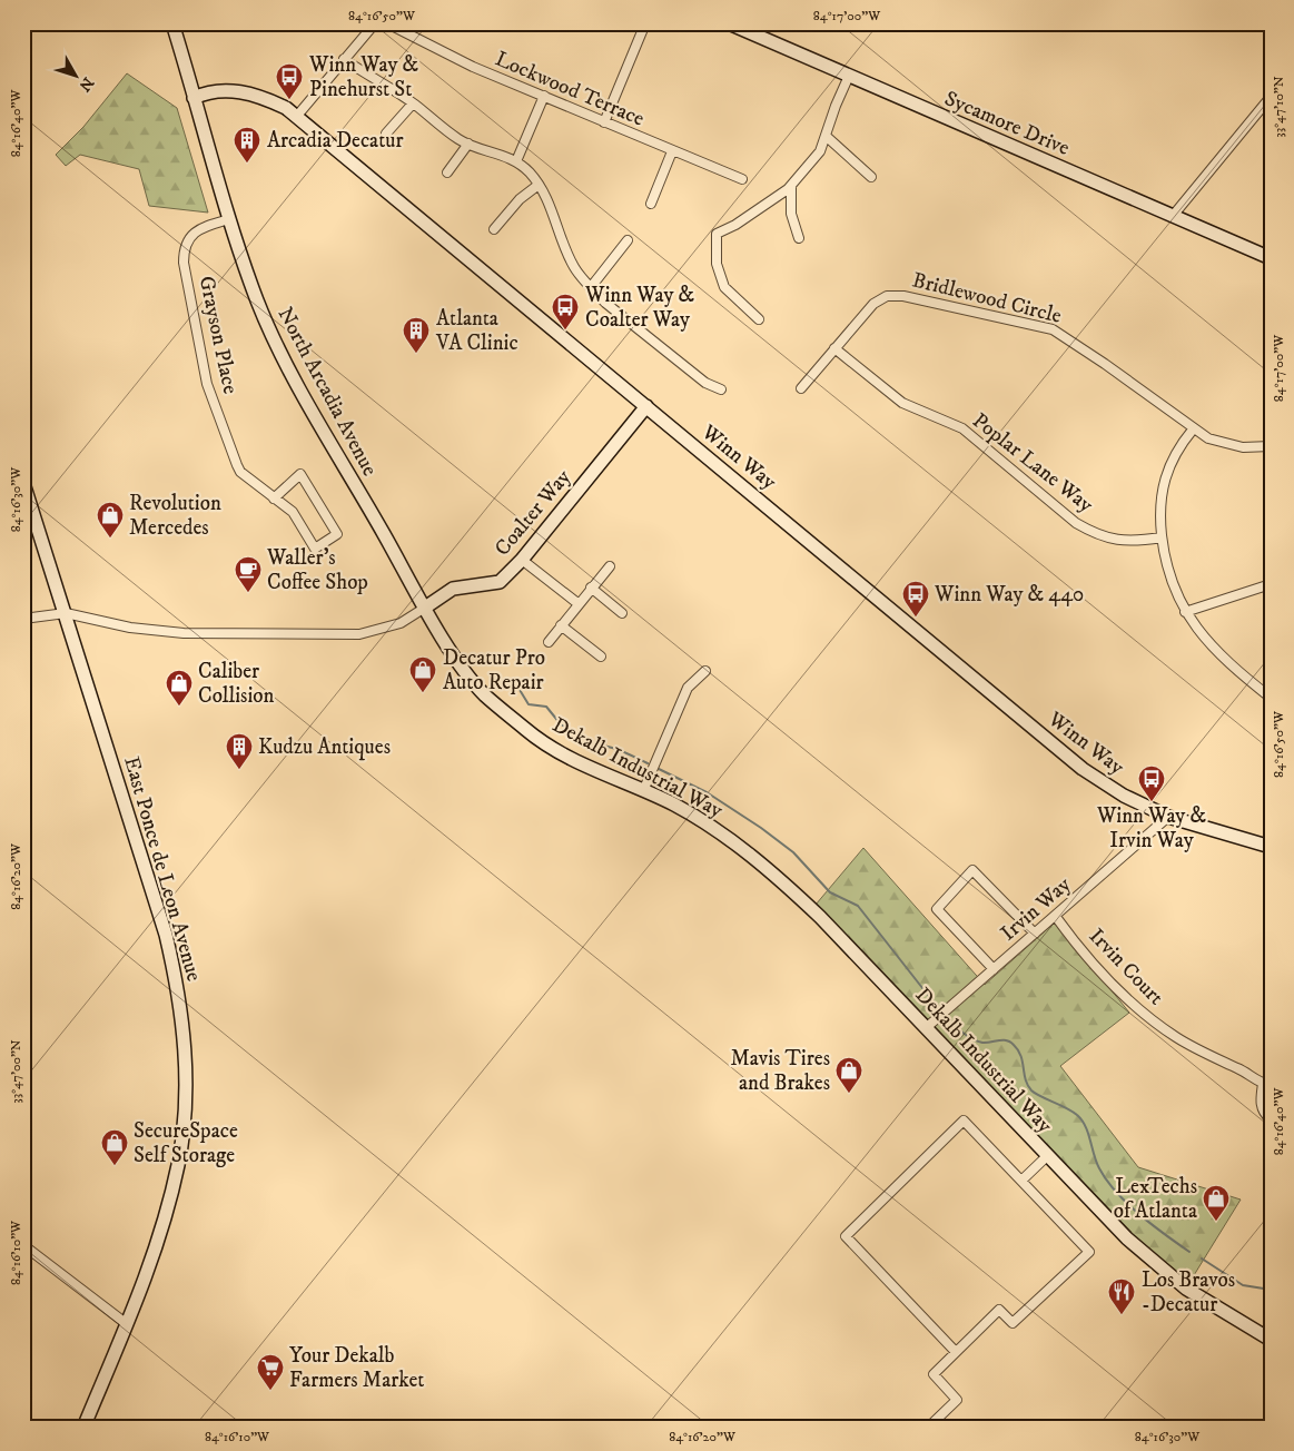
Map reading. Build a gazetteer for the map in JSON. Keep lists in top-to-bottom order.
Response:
{
  "streets": {
    "main road": [
      "Sycamore Drive",
      "North Arcadia Avenue",
      "Winn Way",
      "Coalter Way",
      "Dekalb Industrial Way",
      "East Ponce de Leon Avenue"
    ],
    "street": [
      "Lockwood Terrace",
      "Bridlewood Circle",
      "Grayson Place",
      "Poplar Lane Way",
      "Irvin Way",
      "Irvin Court"
    ]
  },
  "crossings": [
    ["Bridlewood Circle", "Poplar Lane Way"],
    ["Grayson Place", "North Arcadia Avenue"],
    ["North Arcadia Avenue", "Winn Way"],
    ["North Arcadia Avenue", "Coalter Way"],
    ["North Arcadia Avenue", "Dekalb Industrial Way"],
    ["Winn Way", "Coalter Way"],
    ["Winn Way", "Irvin Way"],
    ["Coalter Way", "Dekalb Industrial Way"],
    ["Dekalb Industrial Way", "Irvin Way"],
    ["Irvin Way", "Irvin Court"]
  ],
  "places": {
    "bus stop": [
      "Winn Way & Pinehurst St",
      "Winn Way & Coalter Way",
      "Winn Way & 440",
      "Winn Way & Irvin Way"
    ],
    "building": ["Arcadia Decatur", "Atlanta VA Clinic", "Kudzu Antiques"],
    "shop": [
      "Revolution Mercedes",
      "Decatur Pro Auto Repair",
      "Caliber Collision",
      "Mavis Tires and Brakes",
      "SecureSpace Self Storage",
      "LexTechs of Atlanta"
    ],
    "cafe": ["Waller's Coffee Shop"],
    "restaurant": ["Los Bravos -Decatur"],
    "supermarket": ["Your Dekalb Farmers Market"]
  },
  "north": "bottom right",
  "coordinates": [
    "84°16'50\"W",
    "84°17'00\"W",
    "33°47'10\"N",
    "84°16'40\"W",
    "84°16'30\"W",
    "84°16'20\"W",
    "33°47'00\"N",
    "84°16'10\"W"
  ]
}
